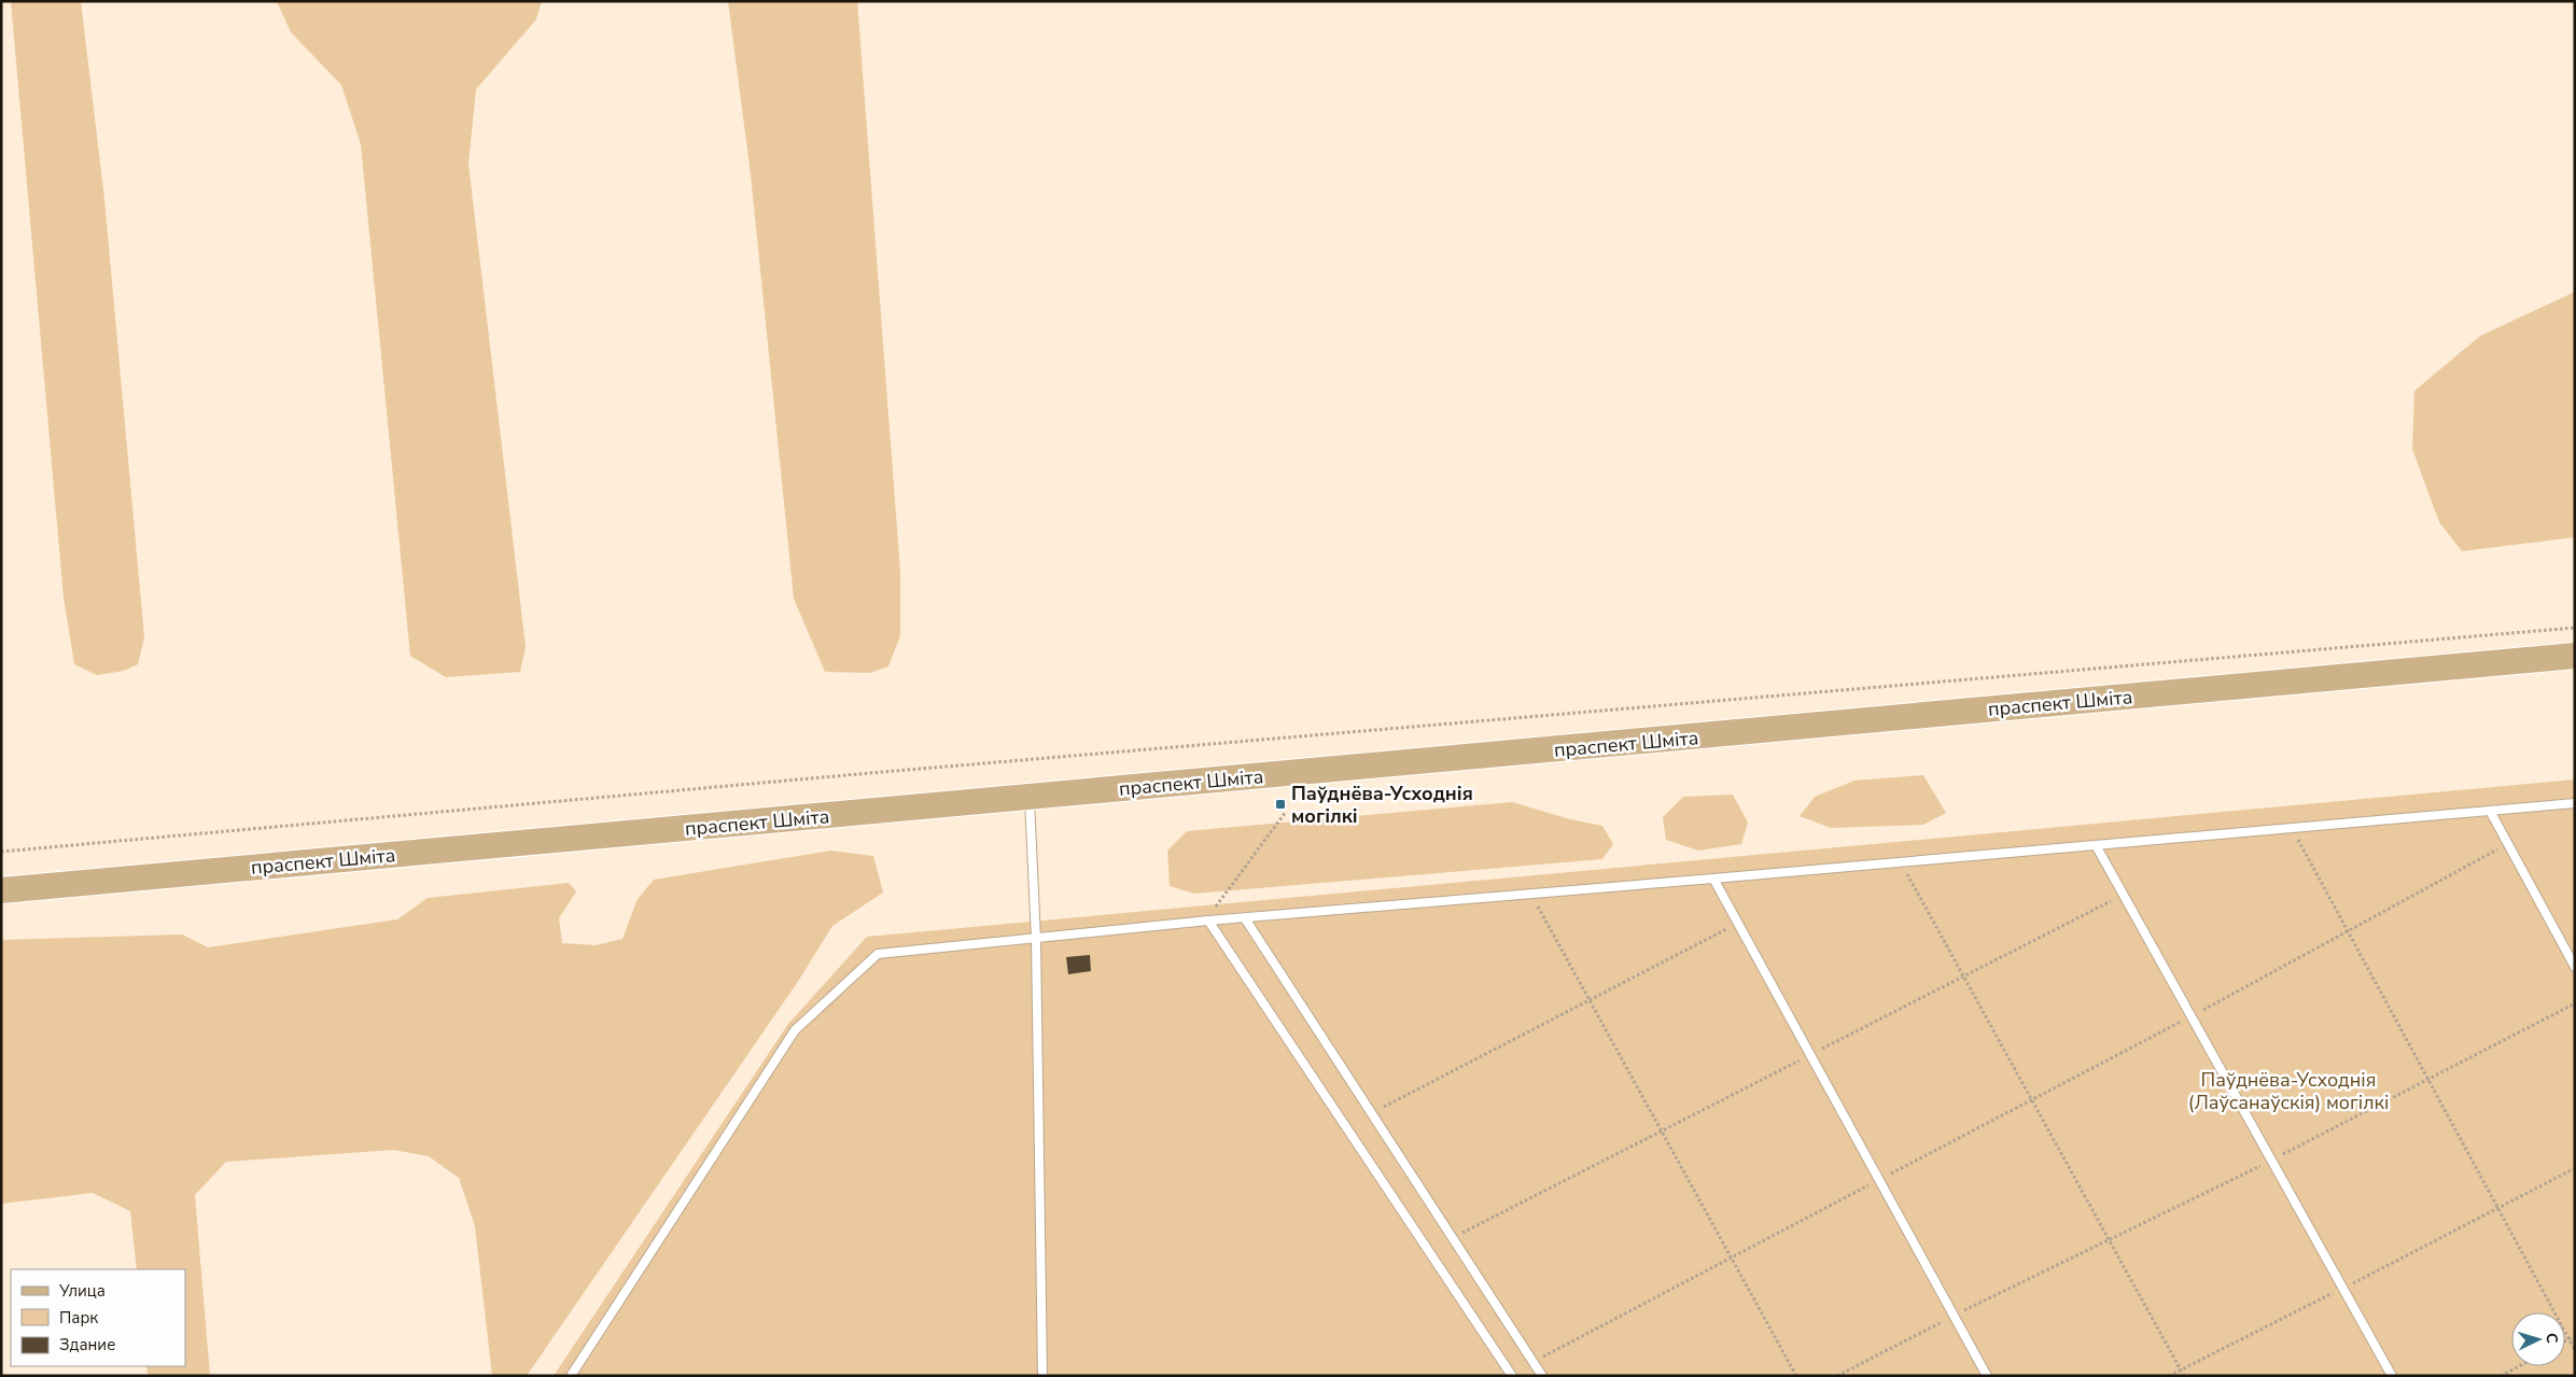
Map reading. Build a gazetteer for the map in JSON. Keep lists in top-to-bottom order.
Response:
{
  "streets": {
    "main road": ["праспект Шміта"]
  },
  "parks": ["Паўднёва-Усходнія (Лаўсанаўскія) могілкі"],
  "places": {
    "transit": ["Паўднёва-Усходнія могілкі"]
  },
  "legend": ["Улица", "Парк", "Здание"],
  "north": "right"
}
